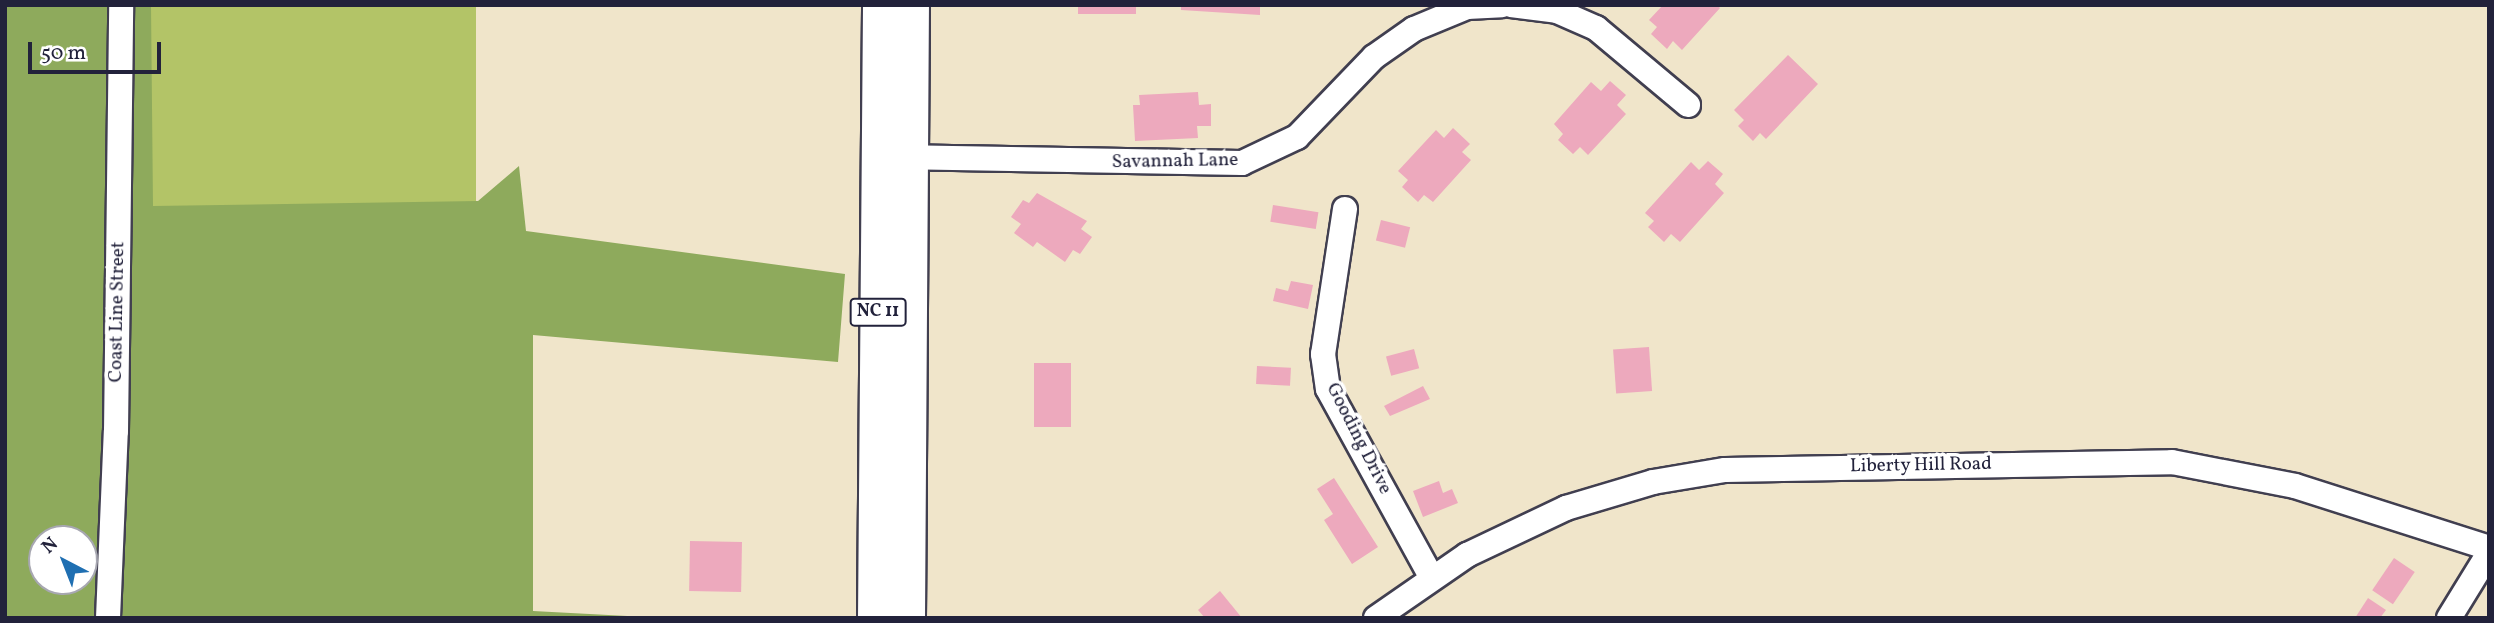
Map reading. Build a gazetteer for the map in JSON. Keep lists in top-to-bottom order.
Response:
{
  "streets": {
    "highway": ["NC 11"],
    "street": [
      "Savannah Lane",
      "Coast Line Street",
      "Gooding Drive",
      "Liberty Hill Road"
    ]
  },
  "crossings": [
    ["Savannah Lane", "NC 11"],
    ["Gooding Drive", "Liberty Hill Road"]
  ],
  "scale_bar": "50 m",
  "north": "top left"
}
